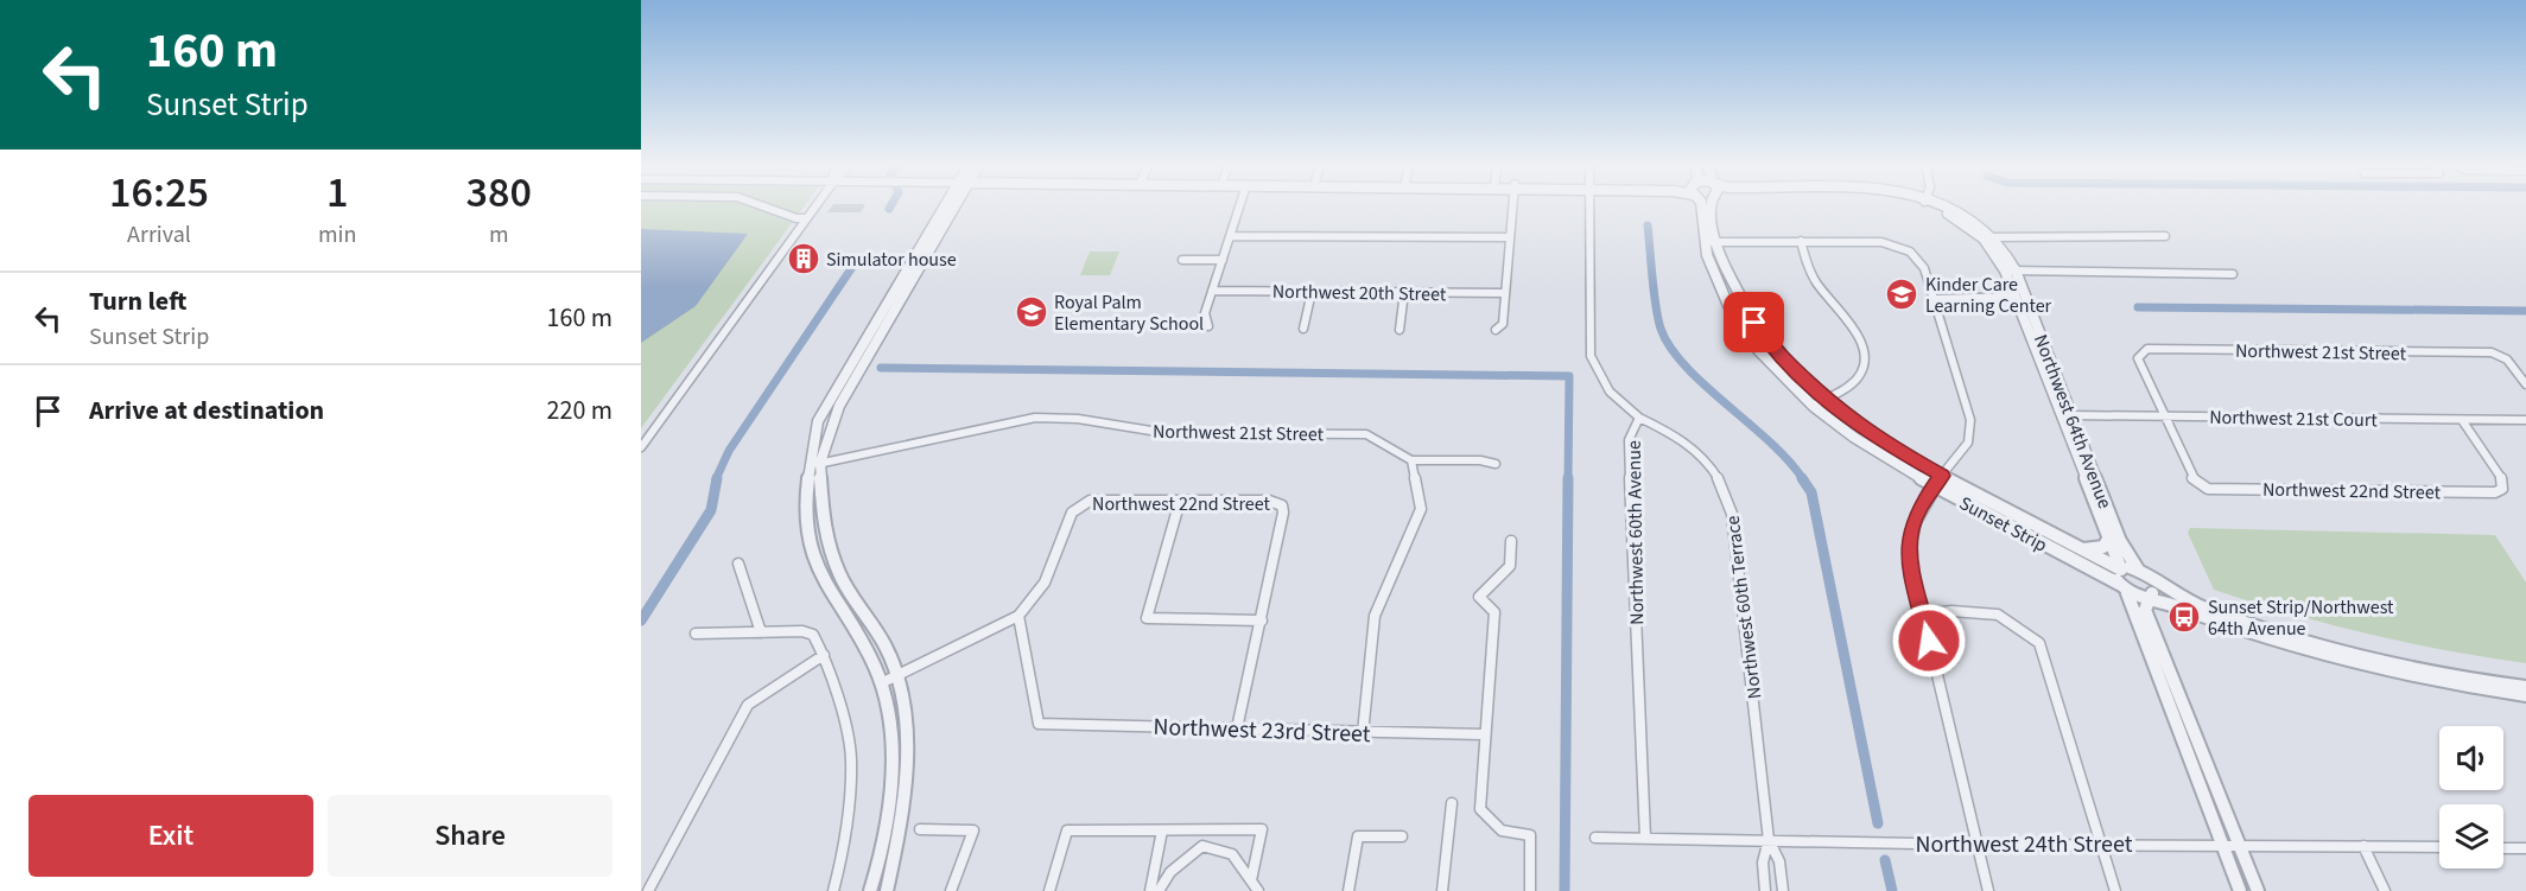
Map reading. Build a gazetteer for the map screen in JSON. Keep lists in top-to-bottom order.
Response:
{
  "streets": {
    "street": [
      "Northwest 20th Street",
      "Northwest 21st Street",
      "Northwest 21st Court",
      "Northwest 64th Avenue",
      "Northwest 22nd Street",
      "Sunset Strip",
      "Northwest 60th Avenue",
      "Northwest 60th Terrace",
      "Northwest 23rd Street",
      "Northwest 24th Street"
    ]
  },
  "crossings": [
    ["Northwest 21st Street", "Northwest 21st Court"],
    ["Northwest 21st Street", "Northwest 22nd Street"],
    ["Northwest 21st Court", "Northwest 64th Avenue"],
    ["Northwest 21st Court", "Northwest 22nd Street"],
    ["Northwest 64th Avenue", "Sunset Strip"],
    ["Northwest 22nd Street", "Northwest 23rd Street"],
    ["Northwest 60th Avenue", "Northwest 60th Terrace"],
    ["Northwest 60th Avenue", "Northwest 24th Street"],
    ["Northwest 60th Terrace", "Northwest 24th Street"]
  ],
  "places": {
    "building": ["Simulator house"],
    "school or university": ["Kinder Care Learning Center", "Royal Palm Elementary School"],
    "bus stop": ["Sunset Strip/Northwest 64th Avenue"]
  },
  "page": {
    "turn": ["160 m", "Sunset Strip"],
    "eta": [
      "16:25",
      "Arrival",
      "1",
      "min",
      "380",
      "m"
    ],
    "list": [
      {
        "name": "Turn left",
        "note": "Sunset Strip",
        "value": "160 m"
      },
      {
        "name": "Arrive at destination",
        "value": "220 m"
      }
    ],
    "buttons": ["Exit", "Share"]
  }
}
